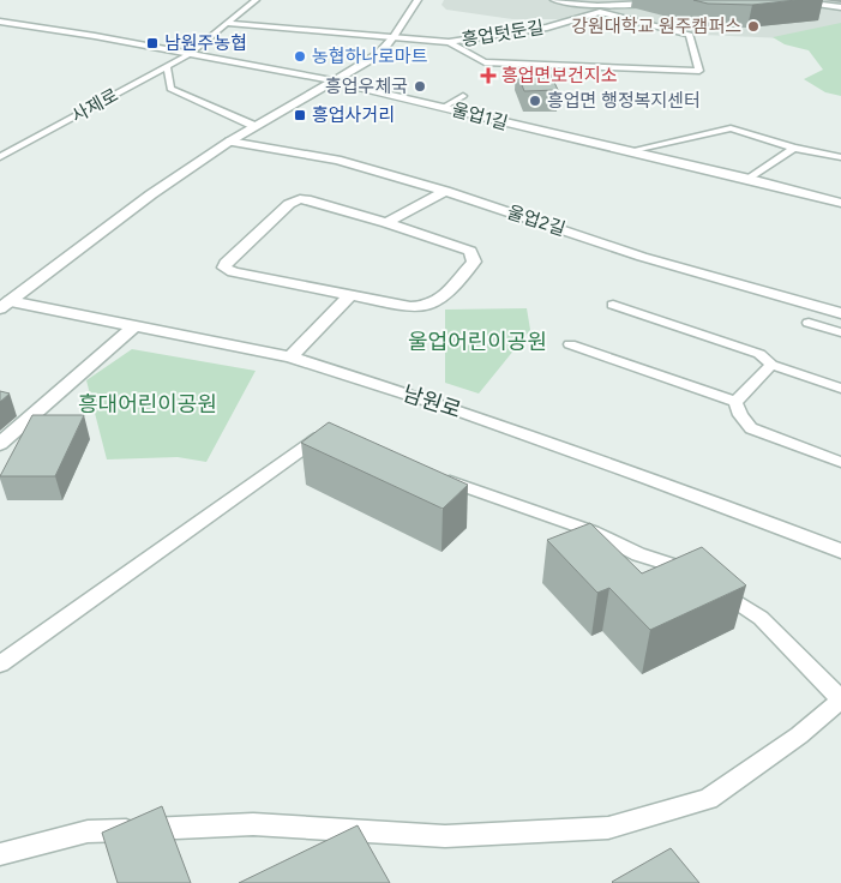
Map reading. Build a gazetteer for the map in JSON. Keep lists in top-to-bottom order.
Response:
{
  "streets": {
    "street": ["울업1길", "울업2길", "남원로"],
    "lane": ["흥업텃둔길", "사제로"]
  },
  "crossings": [
    ["흥업텃둔길", "사제로"],
    ["흥업텃둔길", "남원로"],
    ["울업1길", "남원로"],
    ["울업2길", "남원로"]
  ],
  "parks": ["울업어린이공원", "흥대어린이공원"],
  "places": {
    "other": [
      "강원대학교 원주캠퍼스",
      "농협하나로마트",
      "흥업우체국",
      "흥업면 행정복지센터"
    ],
    "transit": ["남원주농협", "흥업사거리"],
    "health": ["흥업면보건지소"]
  }
}
